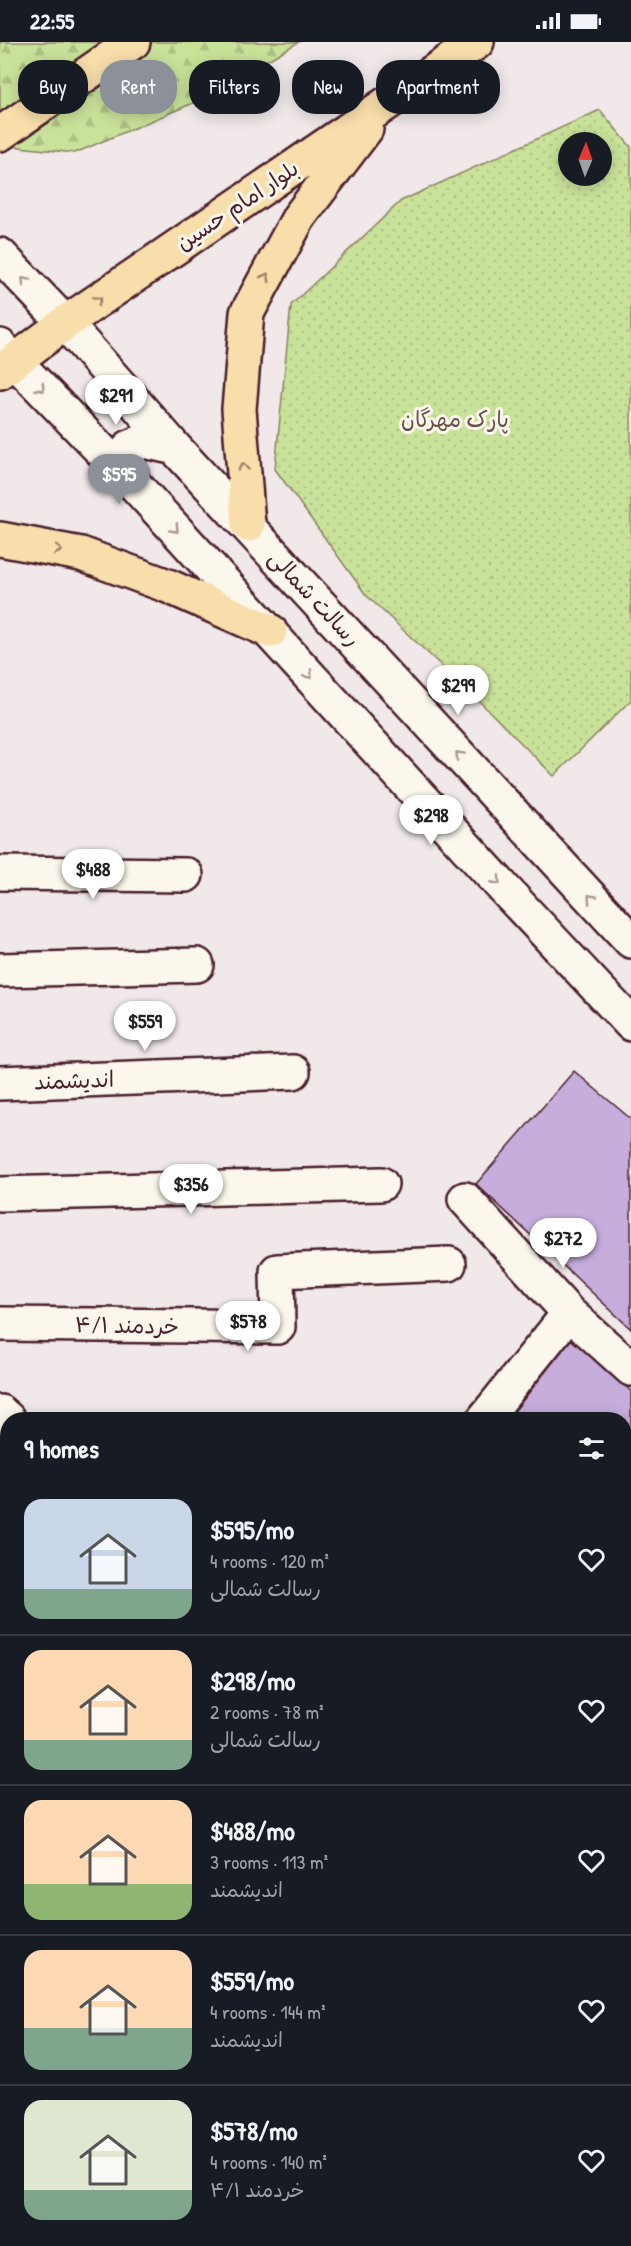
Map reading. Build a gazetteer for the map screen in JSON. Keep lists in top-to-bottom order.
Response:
{
  "streets": {
    "main road": ["بلوار امام حسین"],
    "street": ["رسالت شمالی", "اندیشمند", "خردمند ۴/۱"]
  },
  "crossings": [
    ["بلوار امام حسین", "رسالت شمالی"]
  ],
  "parks": ["پارک مهرگان"],
  "north": "top",
  "page": {
    "status": "22:55",
    "chip": [
      "Buy",
      "Rent",
      "Filters",
      "New",
      "Apartment"
    ],
    "price": [
      "$291",
      "$595",
      "$299",
      "$298",
      "$488",
      "$559",
      "$356",
      "$272",
      "$578"
    ],
    "heading": "9 homes",
    "list": [
      {
        "name": "$595/mo",
        "note": "4 rooms · 120 m² · رسالت شمالی"
      },
      {
        "name": "$298/mo",
        "note": "2 rooms · 78 m² · رسالت شمالی"
      },
      {
        "name": "$488/mo",
        "note": "3 rooms · 113 m² · اندیشمند"
      },
      {
        "name": "$559/mo",
        "note": "4 rooms · 144 m² · اندیشمند"
      },
      {
        "name": "$578/mo",
        "note": "4 rooms · 140 m² · خردمند ۴/۱"
      }
    ]
  }
}
